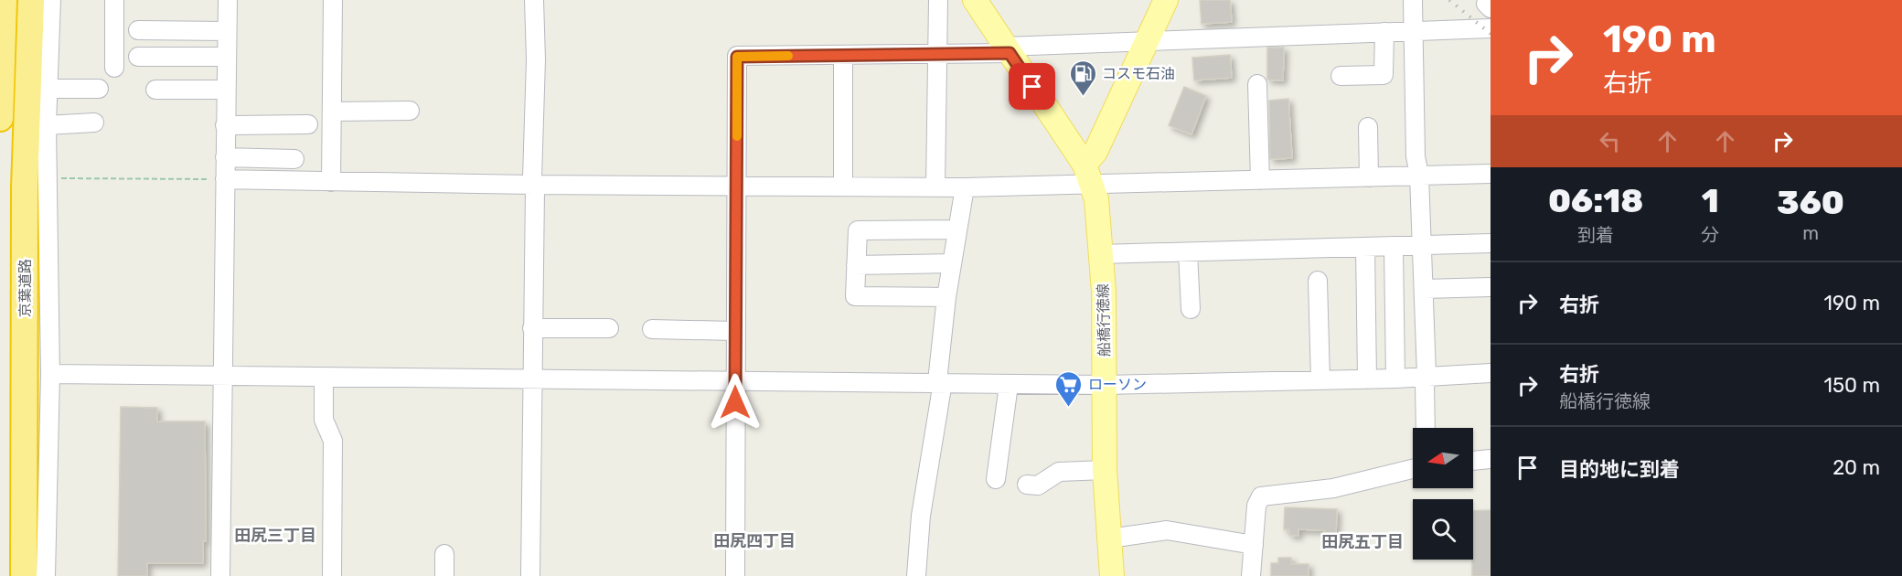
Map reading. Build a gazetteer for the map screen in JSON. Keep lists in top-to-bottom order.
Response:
{
  "streets": {
    "highway": ["京葉道路"],
    "main road": ["船橋行徳線"]
  },
  "districts": ["田尻三丁目", "田尻四丁目", "田尻五丁目"],
  "places": {
    "fuel station": ["コスモ石油"],
    "supermarket": ["ローソン"]
  },
  "north": "left",
  "page": {
    "turn": ["190 m", "右折"],
    "eta": [
      "06:18",
      "到着",
      "1",
      "分",
      "360",
      "m"
    ],
    "list": [
      {
        "name": "右折",
        "value": "190 m"
      },
      {
        "name": "右折",
        "note": "船橋行徳線",
        "value": "150 m"
      },
      {
        "name": "目的地に到着",
        "value": "20 m"
      }
    ]
  }
}
